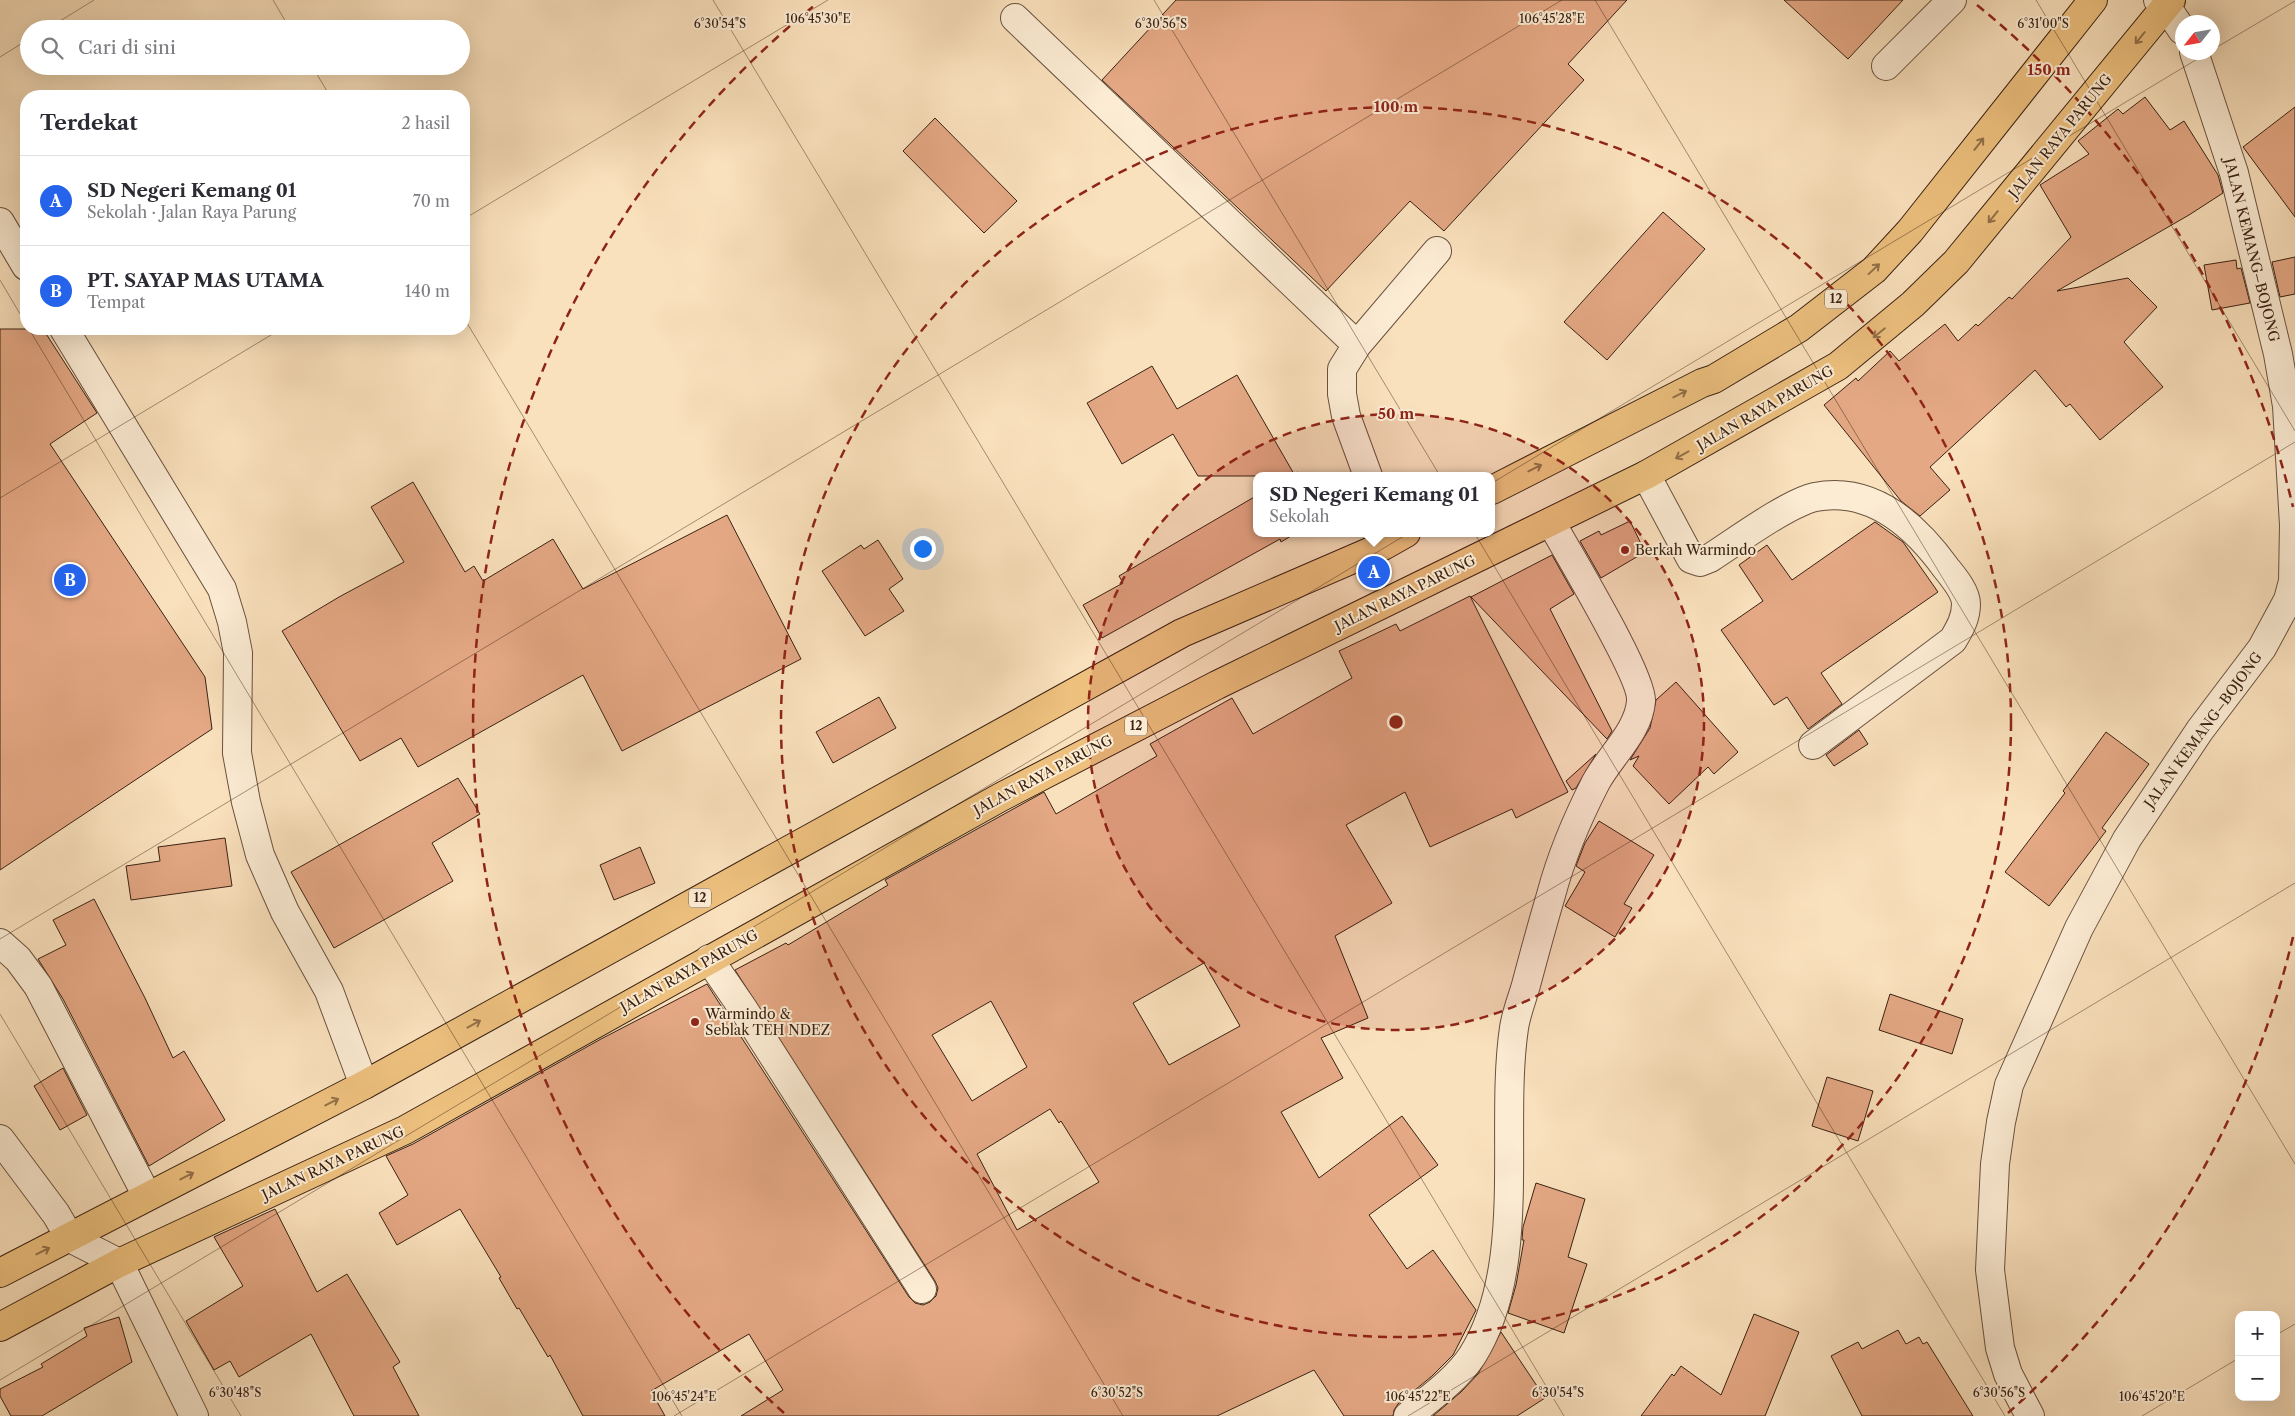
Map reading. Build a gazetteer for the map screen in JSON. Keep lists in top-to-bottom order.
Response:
{
  "streets": {
    "highway": ["JALAN RAYA PARUNG", "12"],
    "street": ["JALAN KEMANG–BOJONG"]
  },
  "places": ["Berkah Warmindo", "Warmindo & Seblak TEH NDEZ"],
  "north": "bottom left",
  "page": {
    "search": "Cari di sini",
    "heading": ["Terdekat", "2 hasil"],
    "list": [
      {
        "mark": "A",
        "name": "SD Negeri Kemang 01",
        "note": "Sekolah · Jalan Raya Parung",
        "value": "70 m"
      },
      {
        "mark": "B",
        "name": "PT. SAYAP MAS UTAMA",
        "note": "Tempat",
        "value": "140 m"
      }
    ],
    "popup": ["SD Negeri Kemang 01", "Sekolah"],
    "pins": ["A", "B"],
    "map_buttons": ["+", "−"]
  },
  "coordinates": [
    "106°45'30\"E",
    "106°45'28\"E",
    "6°31'00\"S",
    "6°30'54\"S",
    "6°30'56\"S",
    "6°30'48\"S",
    "6°30'52\"S",
    "106°45'24\"E",
    "106°45'22\"E",
    "106°45'20\"E"
  ],
  "rings": ["150 m", "100 m", "50 m"]
}
